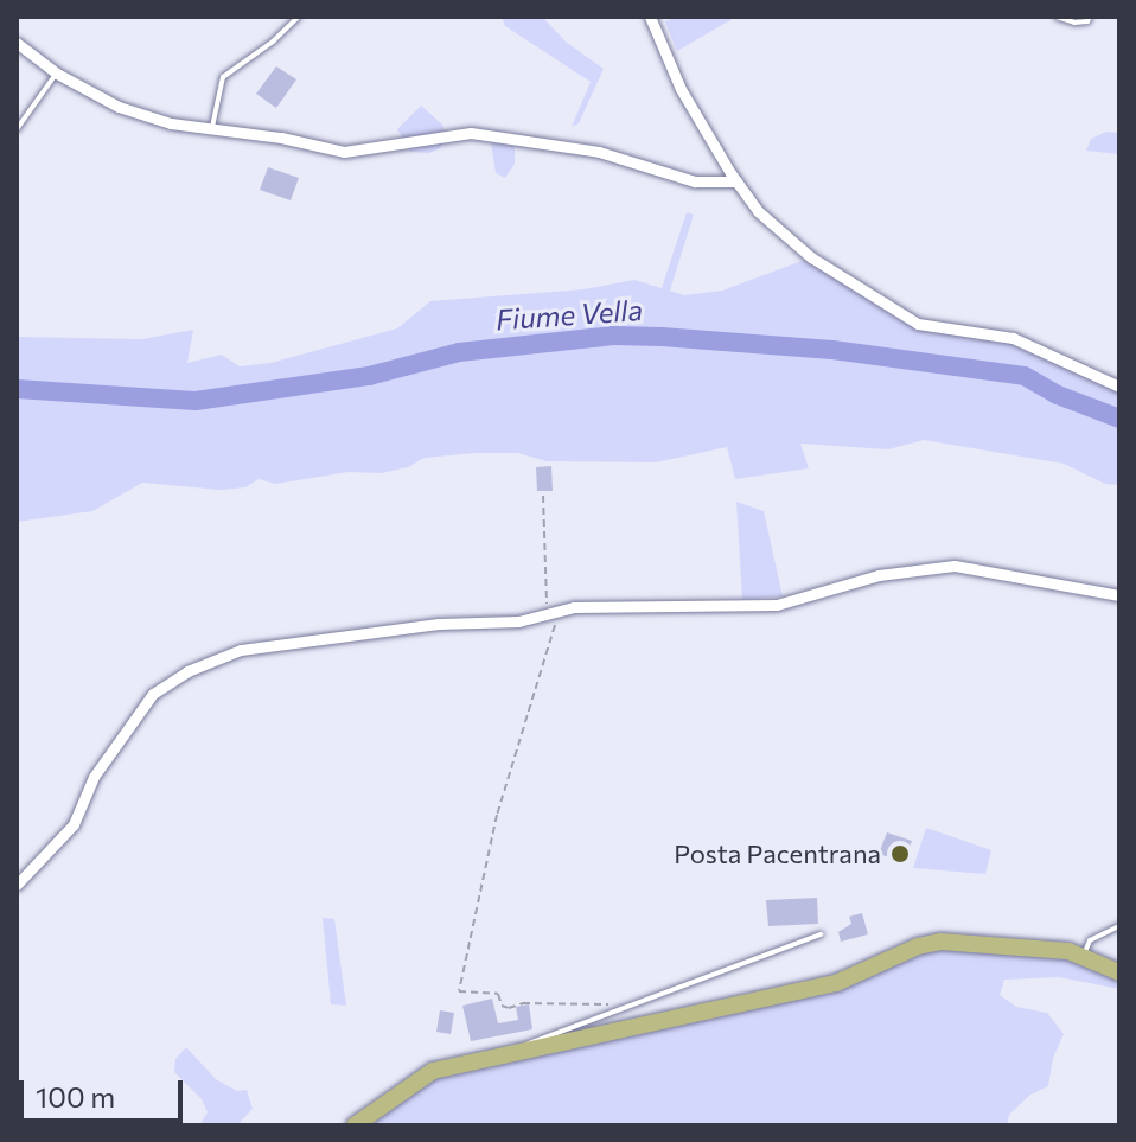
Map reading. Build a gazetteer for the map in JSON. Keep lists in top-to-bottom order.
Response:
{
  "water": ["Fiume Vella"],
  "places": ["Posta Pacentrana"],
  "scale_bar": "100 m"
}
